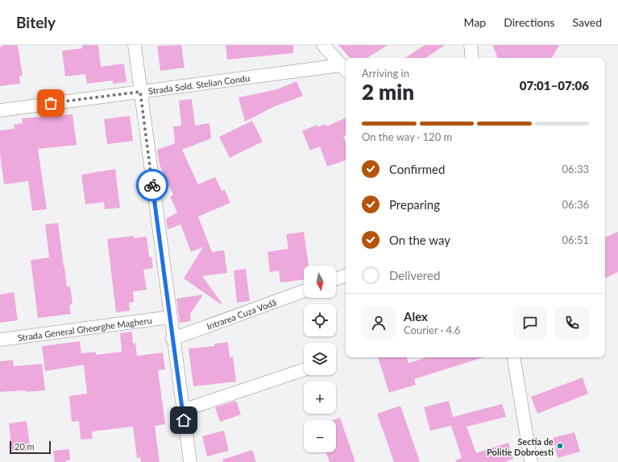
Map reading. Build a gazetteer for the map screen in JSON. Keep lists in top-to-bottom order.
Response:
{
  "streets": {
    "street": ["Strada Sold. Stelian Condu", "Intrarea Cuza Vodă", "Strada General Gheorghe Magheru"]
  },
  "places": ["Sectia de Politie Dobroesti"],
  "scale_bar": "20 m",
  "north": "bottom",
  "page": {
    "header": "Bitely",
    "nav": ["Map", "Directions", "Saved"],
    "heading": ["2 min", "Arriving in", "07:01–07:06"],
    "panel": ["Alex", "Courier · 4.6"],
    "bar": "On the way · 120 m",
    "list": [
      ["Confirmed", "06:33"],
      ["Preparing", "06:36"],
      ["On the way", "06:51"],
      "Delivered"
    ],
    "map_buttons": ["+", "−"],
    "scale": "20 m"
  }
}
